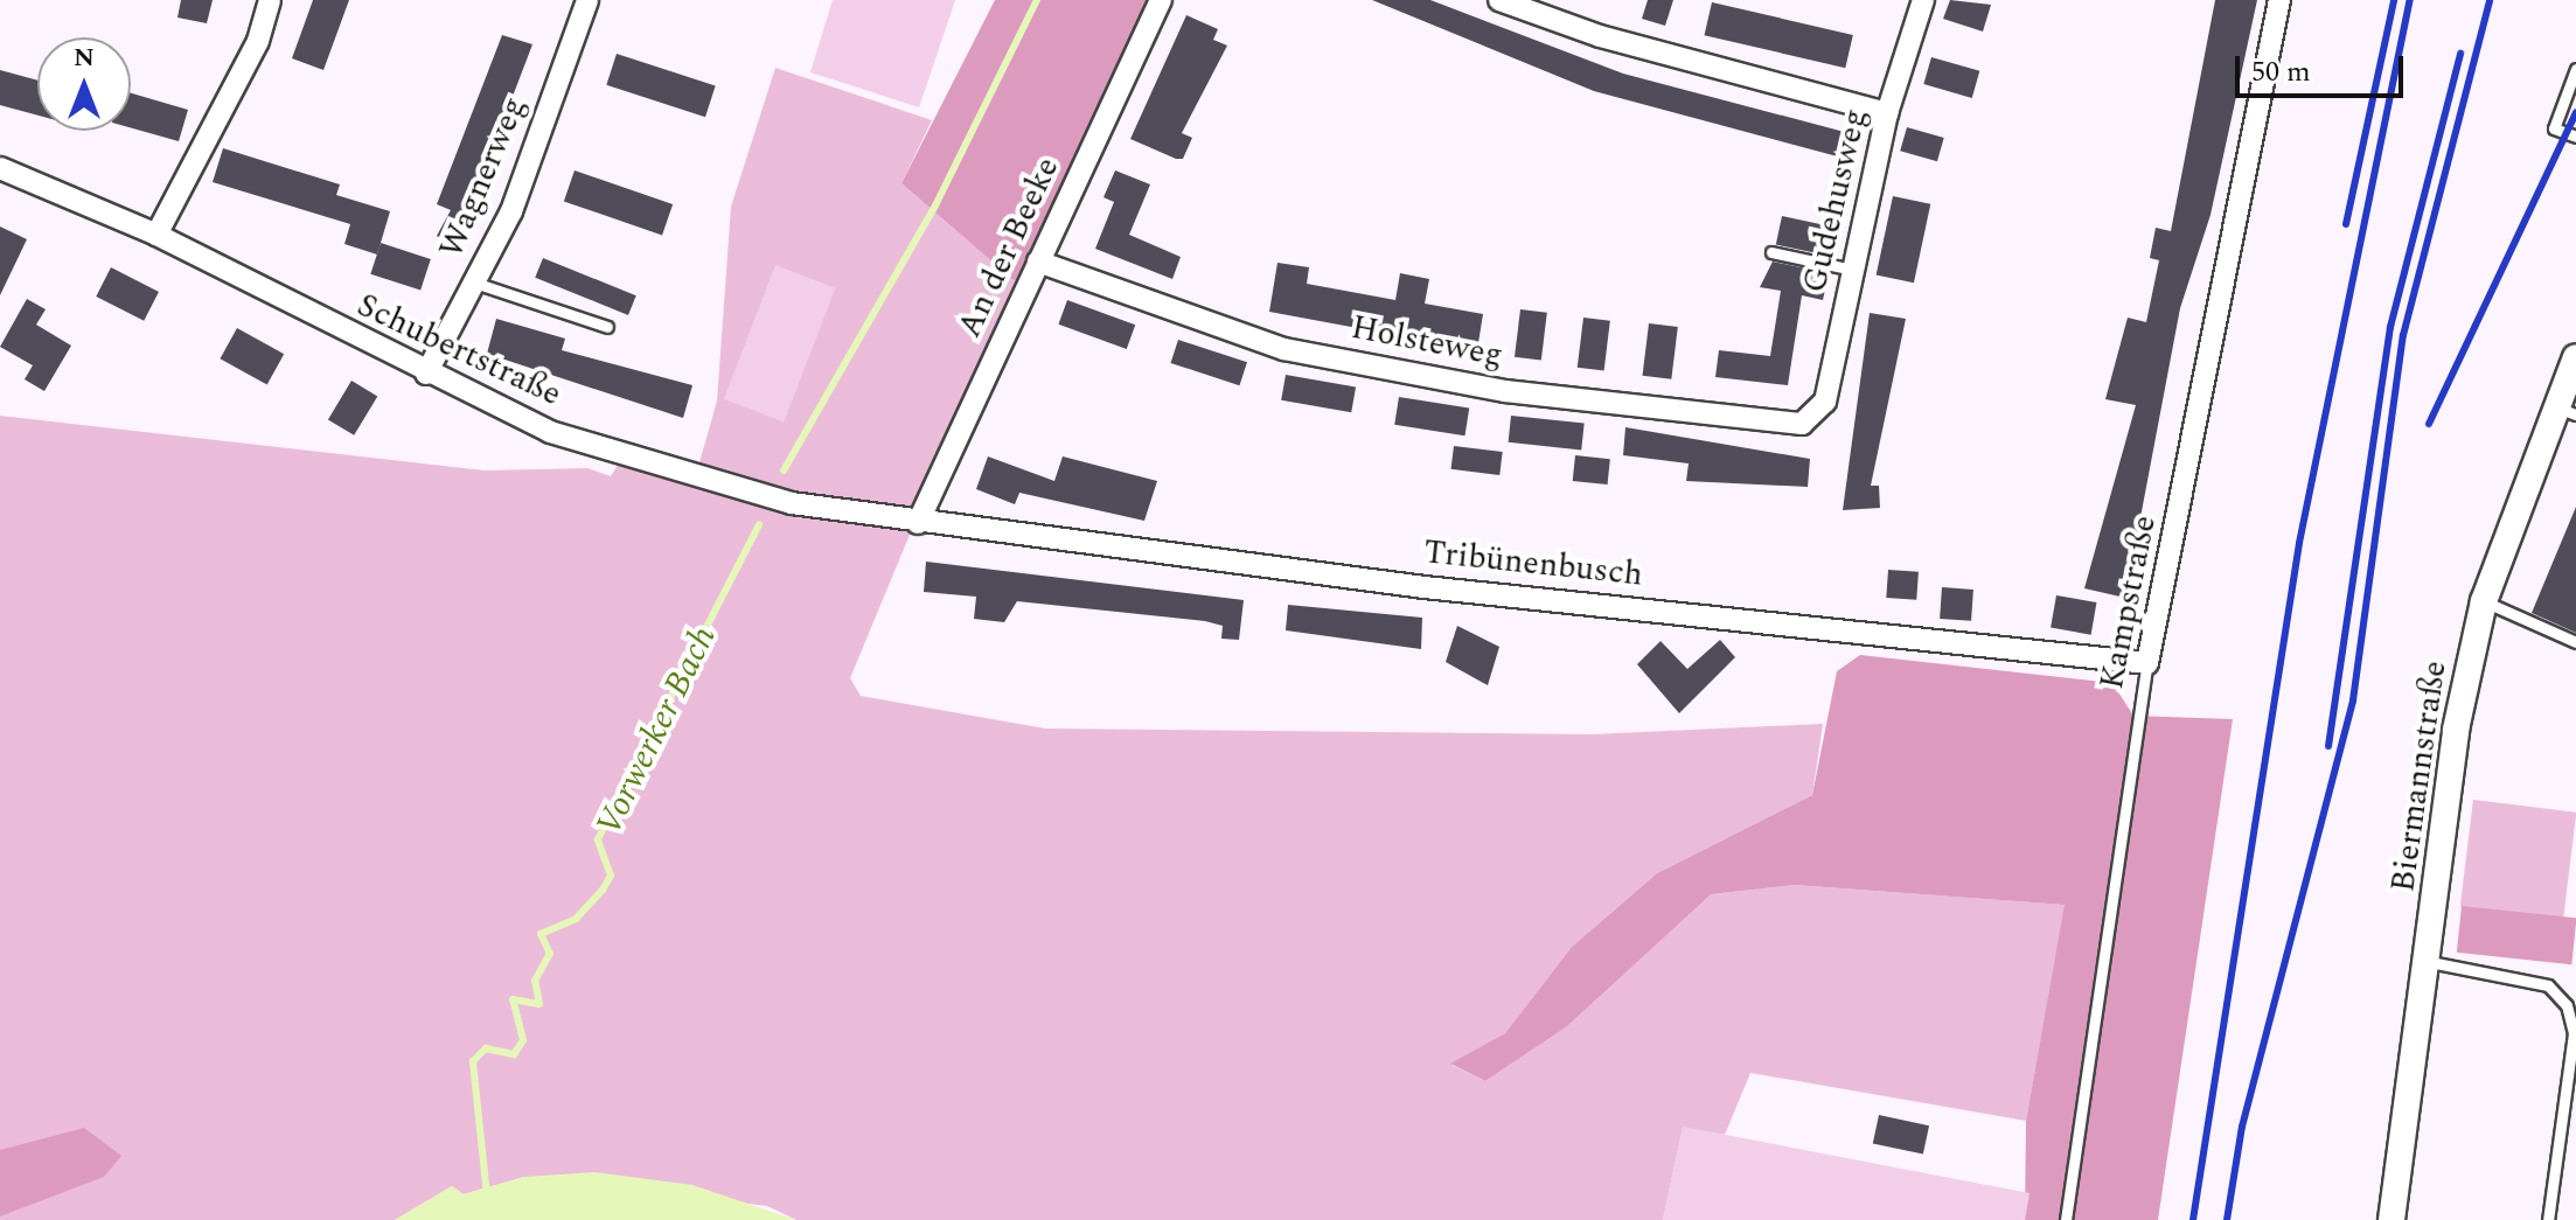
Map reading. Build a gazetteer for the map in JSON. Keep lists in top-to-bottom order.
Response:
{
  "streets": {
    "street": [
      "Wagnerweg",
      "Gudehusweg",
      "An der Beeke",
      "Holsteweg",
      "Schubertstraße",
      "Tribünenbusch",
      "Kampstraße",
      "Biermannstraße"
    ]
  },
  "crossings": [
    ["Wagnerweg", "Schubertstraße"],
    ["Gudehusweg", "Holsteweg"],
    ["An der Beeke", "Holsteweg"],
    ["An der Beeke", "Schubertstraße"],
    ["An der Beeke", "Tribünenbusch"],
    ["Schubertstraße", "Tribünenbusch"],
    ["Tribünenbusch", "Kampstraße"]
  ],
  "water": ["Vorwerker Bach"],
  "scale_bar": "50 m",
  "north": "top"
}
